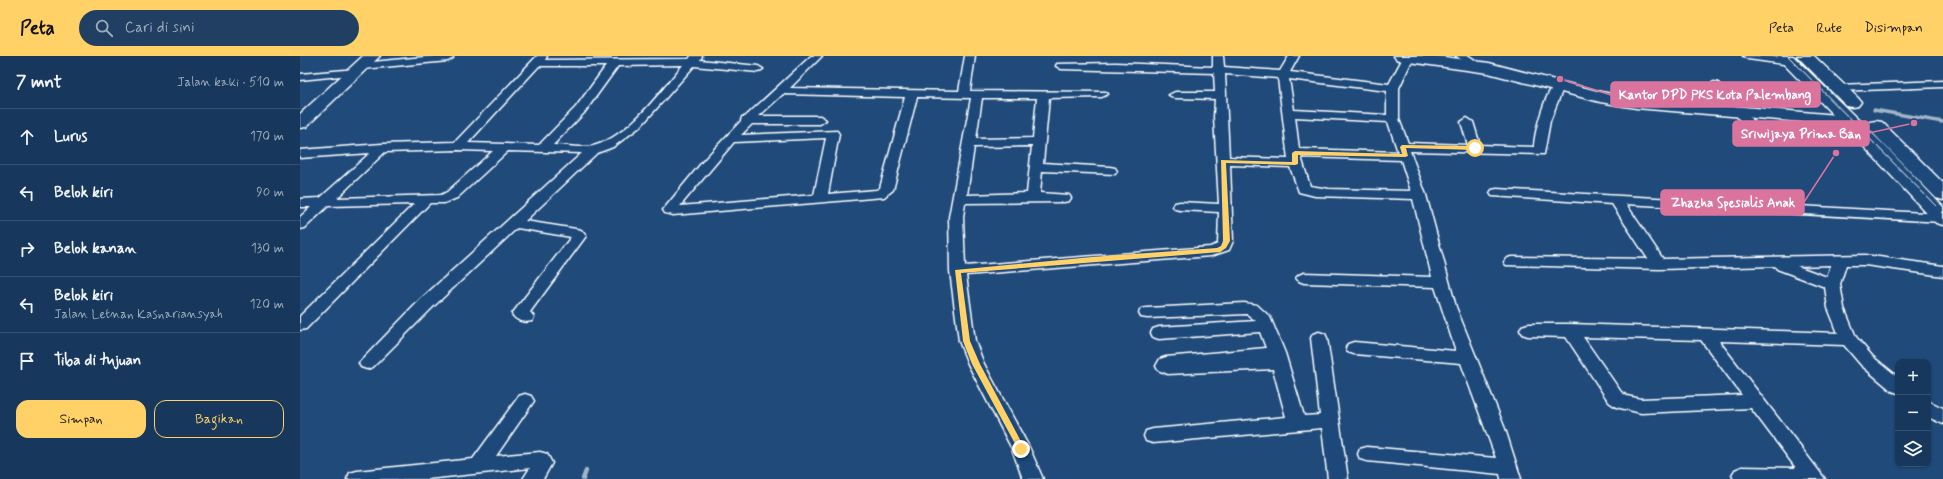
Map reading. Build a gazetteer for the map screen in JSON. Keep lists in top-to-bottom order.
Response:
{
  "places": ["Kantor DPD PKS Kota Palembang", "Sriwijaya Prima Ban", "Zhazha Spesialis Anak"],
  "page": {
    "header": "Peta",
    "search": "Cari di sini",
    "nav": ["Peta", "Rute", "Disimpan"],
    "heading": ["7 mnt", "Jalan kaki · 510 m"],
    "list": [
      ["Lurus", "170 m"],
      ["Belok kiri", "90 m"],
      ["Belok kanan", "130 m"],
      ["Belok kiri", "Jalan Letnan Kasnariansyah", "120 m"],
      "Tiba di tujuan"
    ],
    "map_buttons": ["+", "−"],
    "buttons": ["Simpan", "Bagikan"]
  }
}
